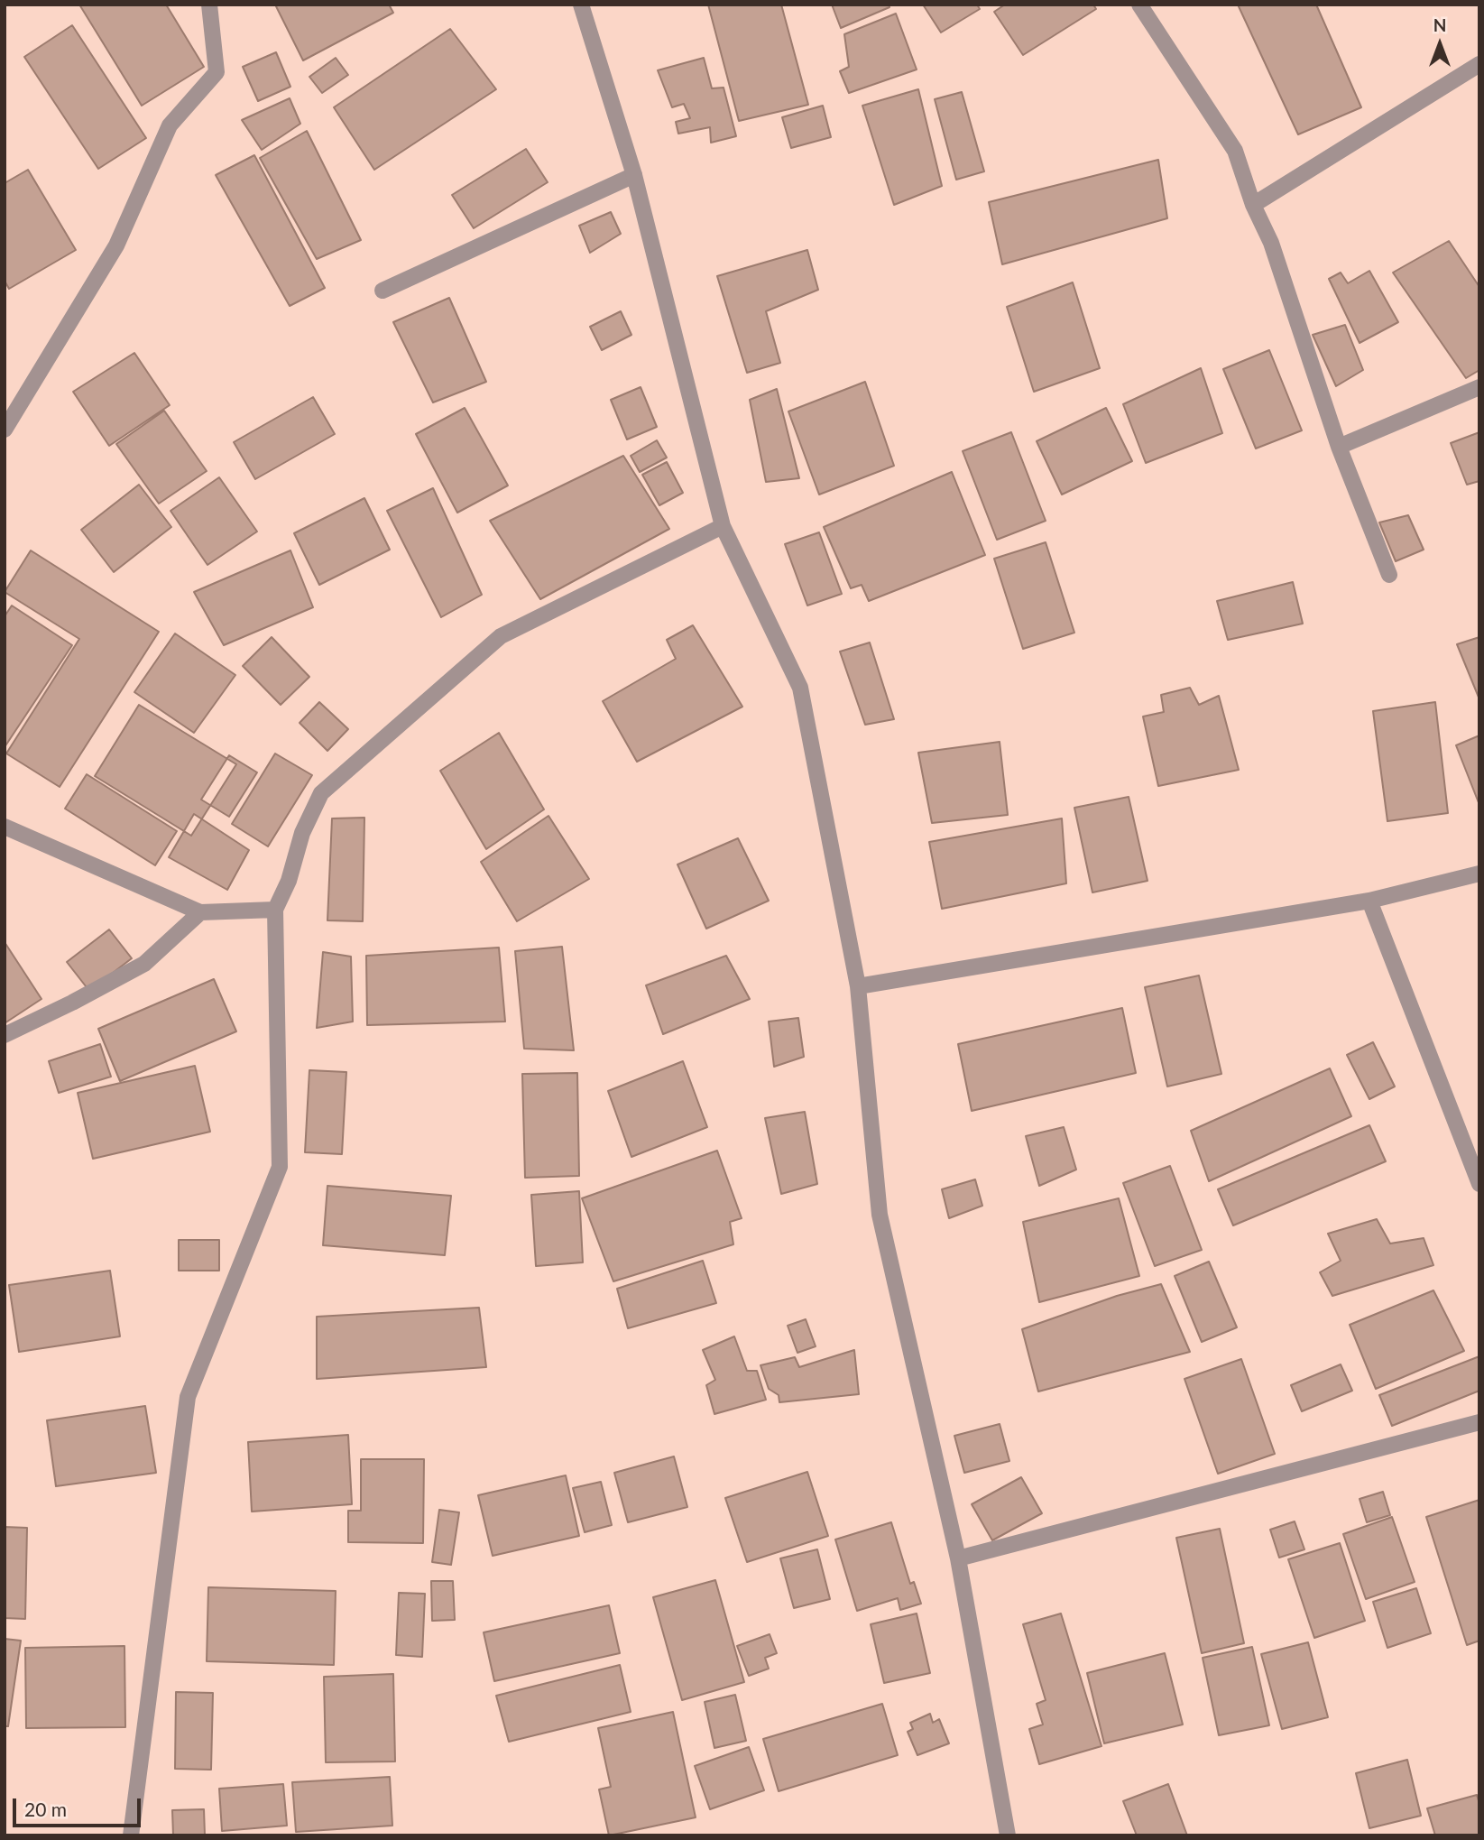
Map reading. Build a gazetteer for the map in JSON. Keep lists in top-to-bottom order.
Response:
{
  "scale_bar": "20 m",
  "north": "top"
}
